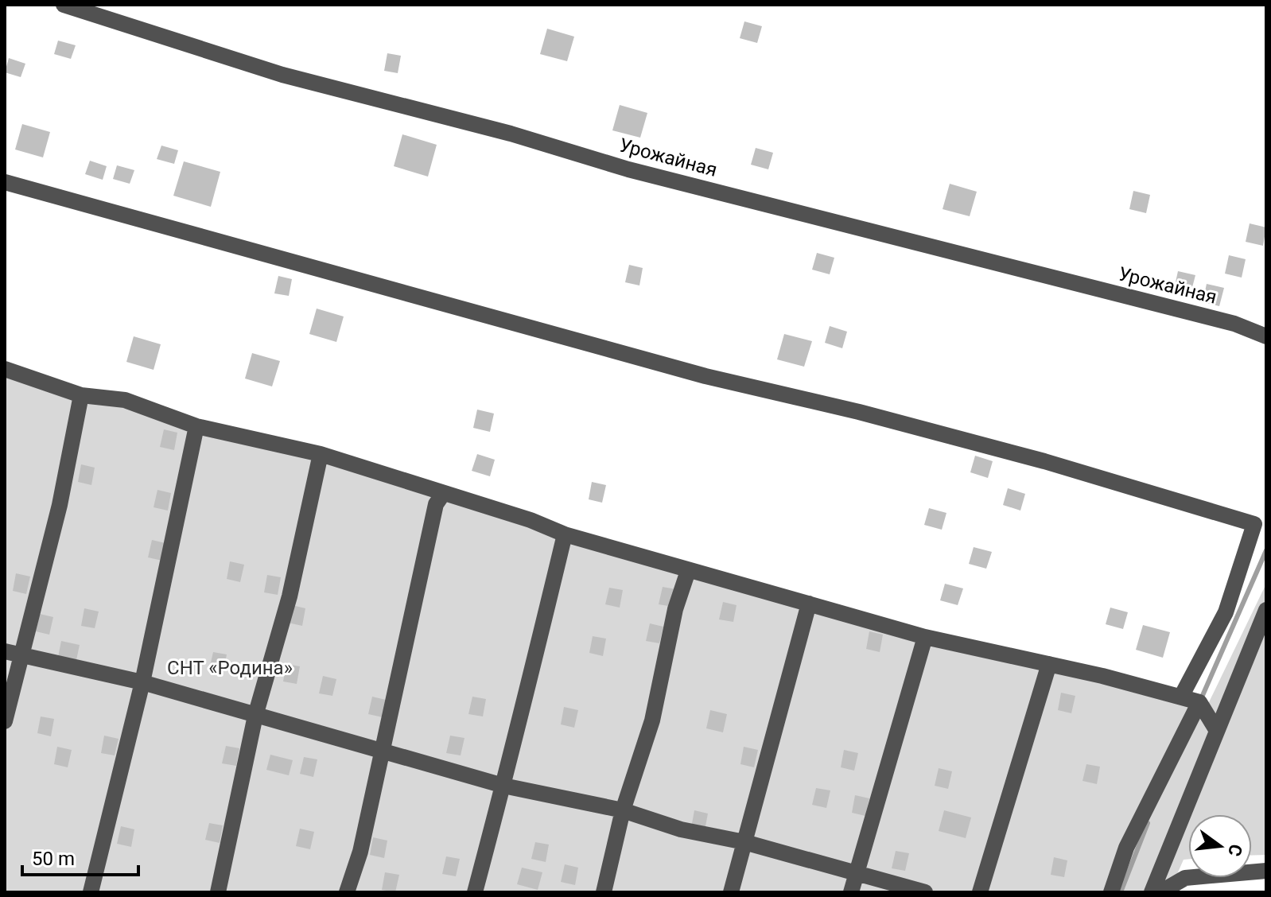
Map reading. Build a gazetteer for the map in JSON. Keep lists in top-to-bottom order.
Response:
{
  "streets": {
    "street": ["Урожайная"]
  },
  "parks": ["СНТ «Родина»"],
  "scale_bar": "50 m",
  "north": "right"
}
